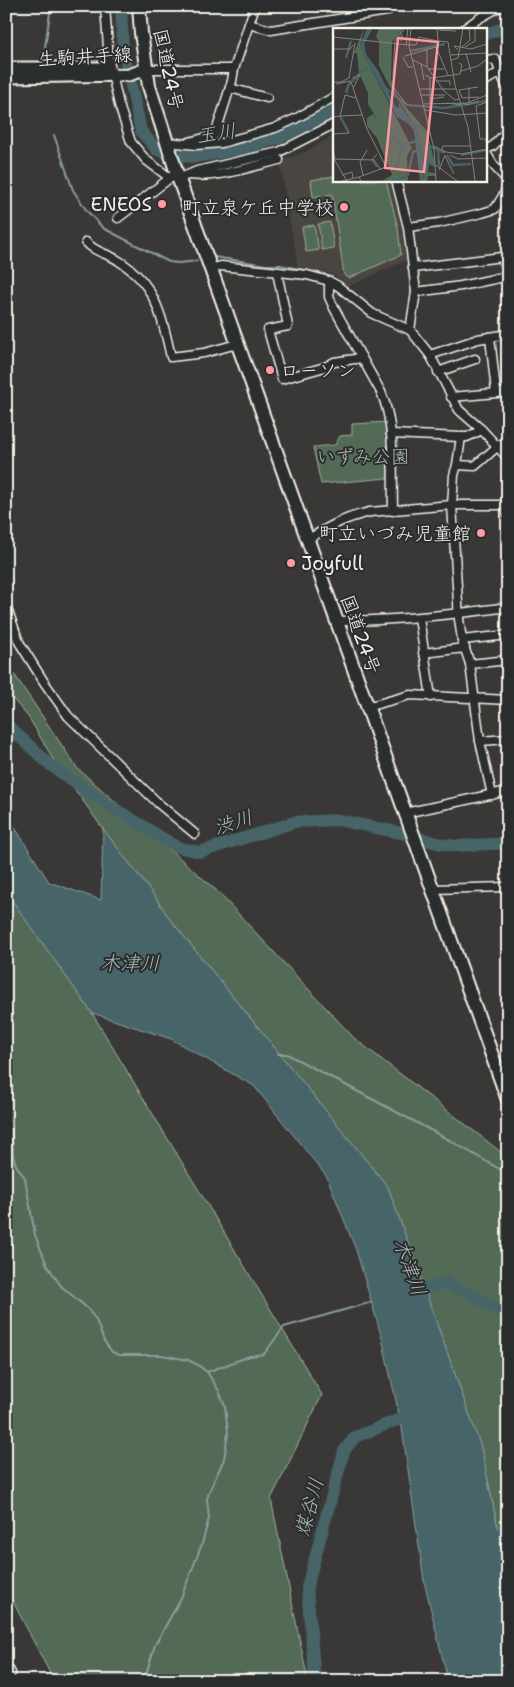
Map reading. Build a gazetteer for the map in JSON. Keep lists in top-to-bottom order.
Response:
{
  "streets": {
    "highway": ["国道24号"],
    "main road": ["生駒井手線"]
  },
  "crossings": [
    ["生駒井手線", "国道24号"]
  ],
  "water": [
    "玉川",
    "渋川",
    "木津川",
    "煤谷川"
  ],
  "parks": ["いずみ公園"],
  "places": [
    "ENEOS",
    "町立泉ケ丘中学校",
    "ローソン",
    "町立いづみ児童館",
    "Joyfull"
  ]
}
